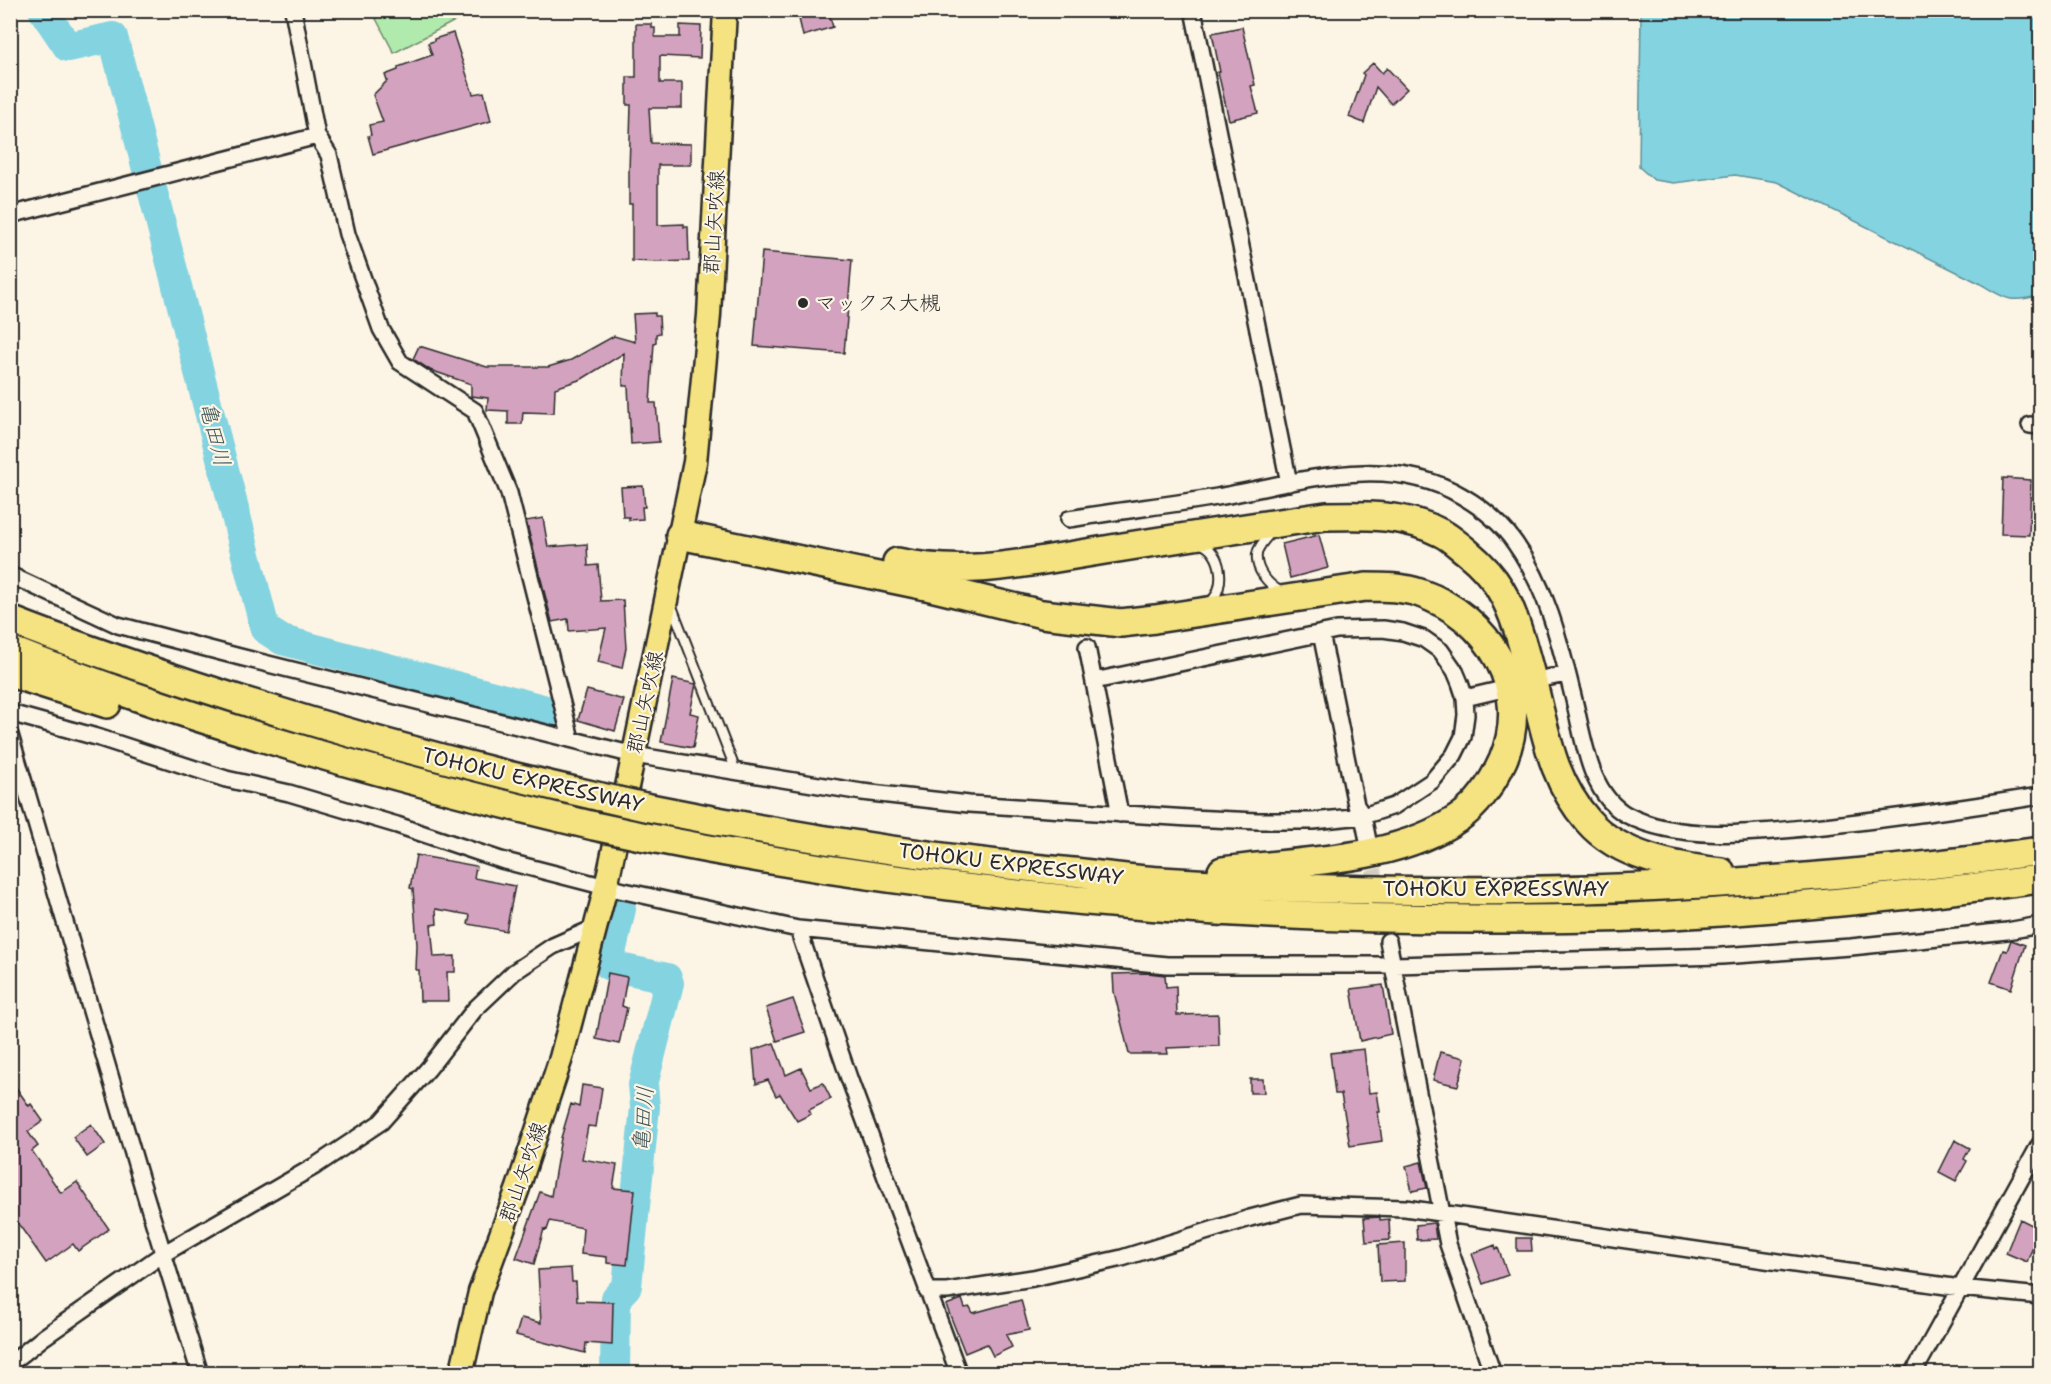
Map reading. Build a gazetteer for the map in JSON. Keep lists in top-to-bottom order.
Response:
{
  "streets": {
    "highway": ["TOHOKU EXPRESSWAY"],
    "main road": ["郡山矢吹線"]
  },
  "water": ["亀田川"],
  "places": ["マックス大槻"]
}
